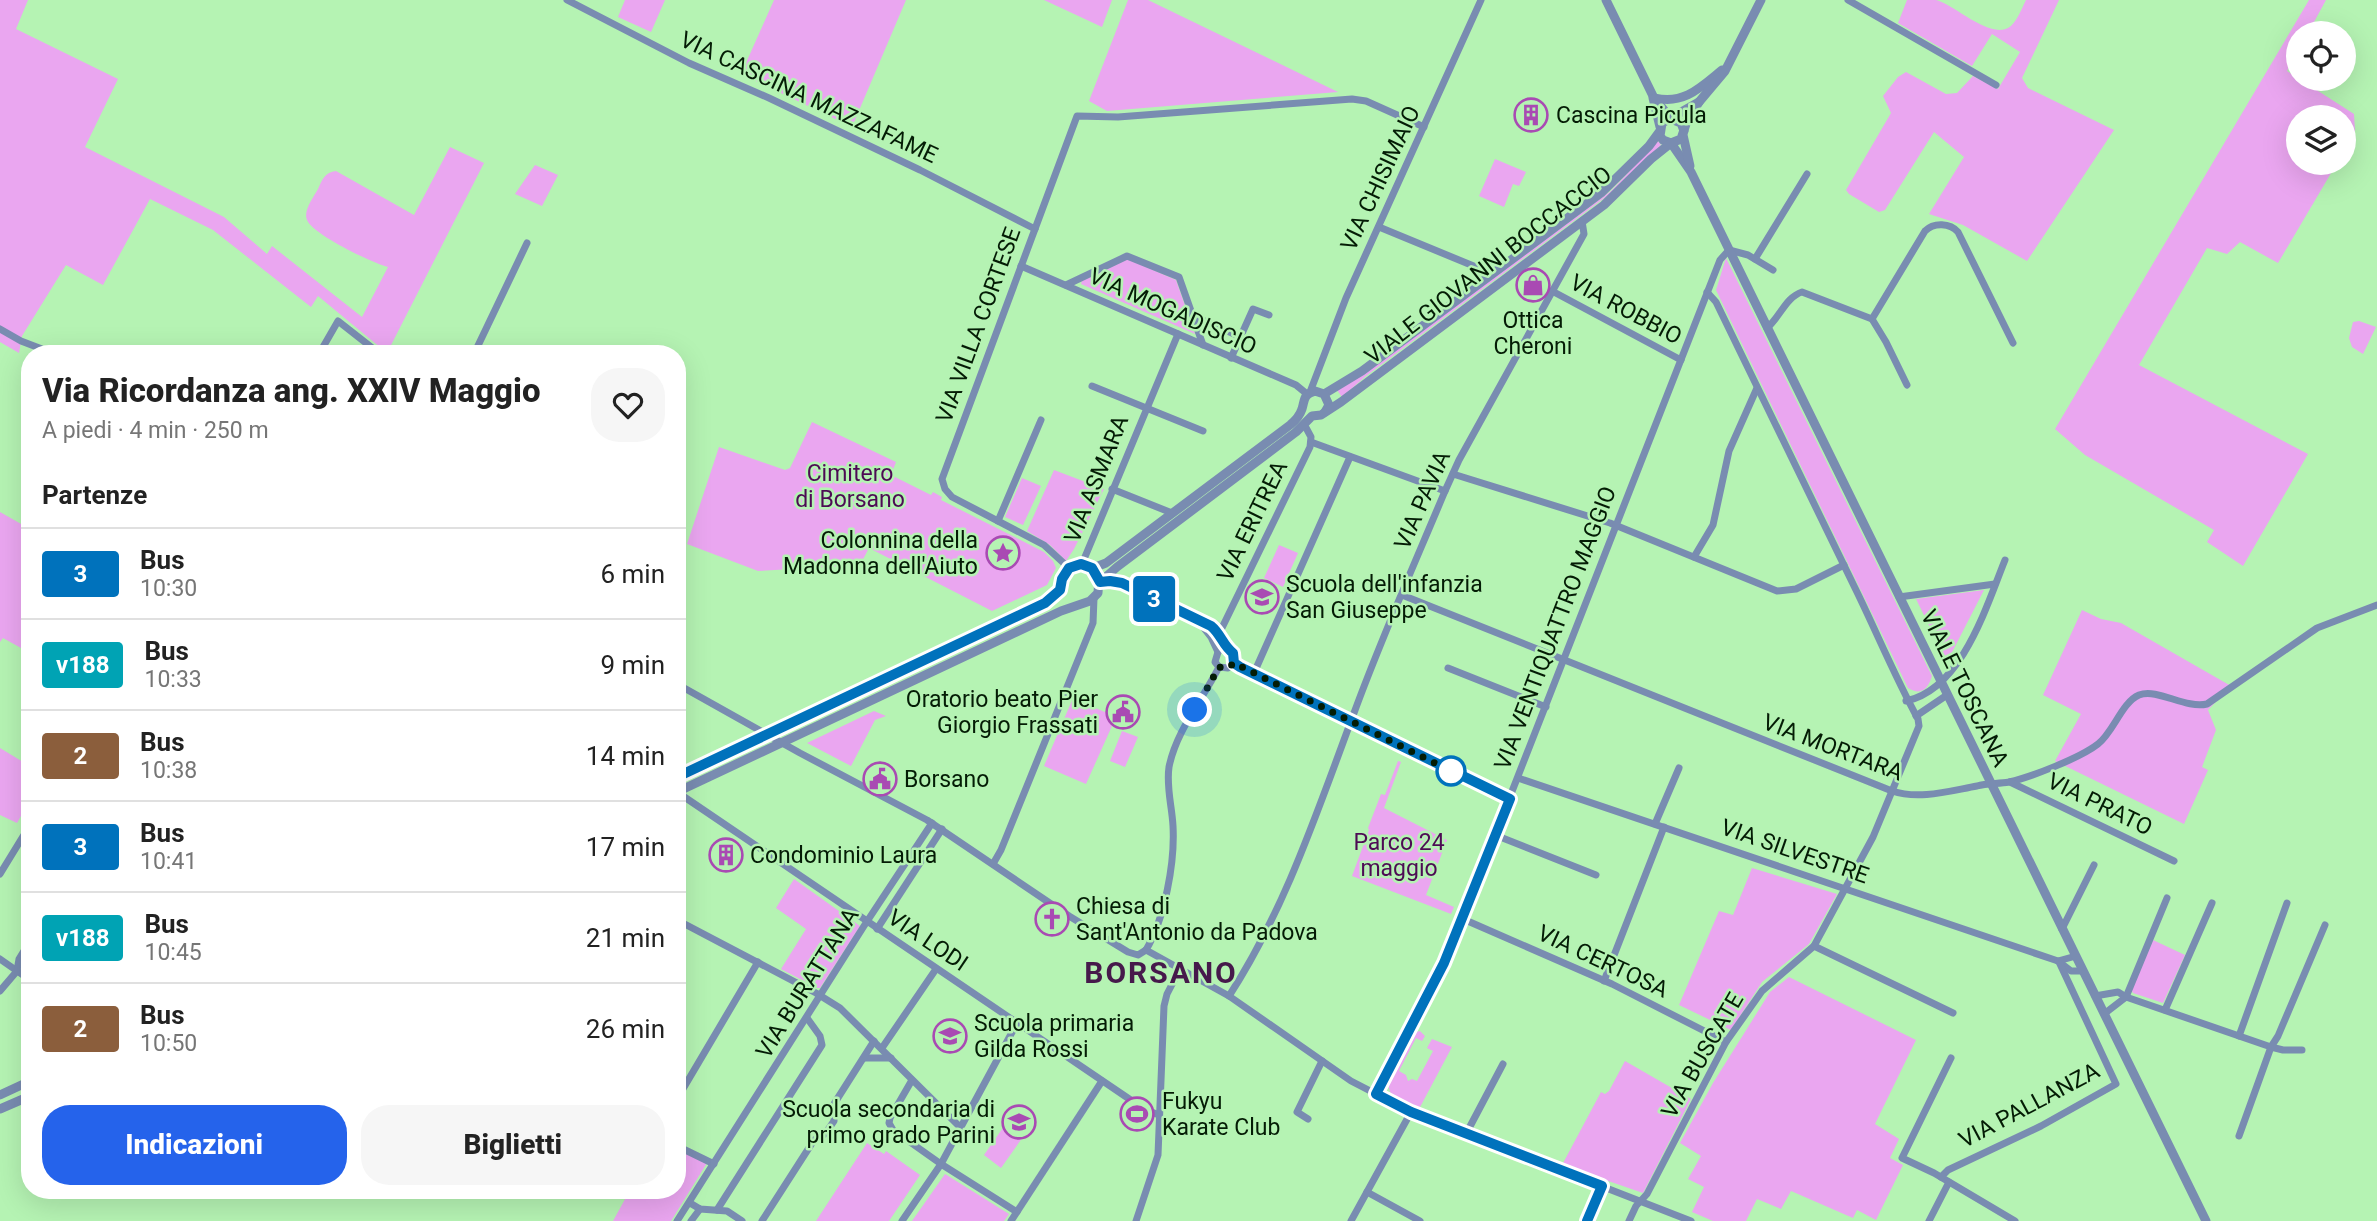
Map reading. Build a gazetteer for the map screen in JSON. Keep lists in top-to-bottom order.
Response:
{
  "streets": {
    "street": [
      "VIA CASCINA MAZZAFAME",
      "VIA CHISIMAIO",
      "VIALE GIOVANNI BOCCACCIO",
      "VIA ROBBIO",
      "VIA MOGADISCIO",
      "VIA VILLA CORTESE",
      "VIA ASMARA",
      "VIA PAVIA",
      "VIA ERITREA",
      "VIA VENTIQUATTRO MAGGIO",
      "VIALE TOSCANA",
      "VIA MORTARA",
      "VIA PRATO",
      "VIA SILVESTRE",
      "VIA LODI",
      "VIA CERTOSA",
      "VIA BURATTANA",
      "VIA BUSCATE",
      "VIA PALLANZA"
    ]
  },
  "crossings": [
    ["VIA CASCINA MAZZAFAME", "VIA VILLA CORTESE"],
    ["VIA CHISIMAIO", "VIALE GIOVANNI BOCCACCIO"],
    ["VIA CHISIMAIO", "VIA MOGADISCIO"],
    ["VIA CHISIMAIO", "VIA VILLA CORTESE"],
    ["VIALE GIOVANNI BOCCACCIO", "VIA MOGADISCIO"],
    ["VIALE GIOVANNI BOCCACCIO", "VIA PAVIA"],
    ["VIALE GIOVANNI BOCCACCIO", "VIALE TOSCANA"],
    ["VIA ROBBIO", "VIA PAVIA"],
    ["VIA ROBBIO", "VIA VENTIQUATTRO MAGGIO"],
    ["VIA MOGADISCIO", "VIA VILLA CORTESE"],
    ["VIA MOGADISCIO", "VIA ASMARA"],
    ["VIA VILLA CORTESE", "VIA ASMARA"],
    ["VIA PAVIA", "VIA MORTARA"],
    ["VIA VENTIQUATTRO MAGGIO", "VIALE TOSCANA"],
    ["VIA VENTIQUATTRO MAGGIO", "VIA MORTARA"],
    ["VIA VENTIQUATTRO MAGGIO", "VIA SILVESTRE"],
    ["VIA VENTIQUATTRO MAGGIO", "VIA CERTOSA"],
    ["VIALE TOSCANA", "VIA MORTARA"],
    ["VIALE TOSCANA", "VIA SILVESTRE"],
    ["VIA MORTARA", "VIA PRATO"],
    ["VIA MORTARA", "VIA BUSCATE"],
    ["VIA SILVESTRE", "VIA BUSCATE"],
    ["VIA SILVESTRE", "VIA PALLANZA"],
    ["VIA LODI", "VIA BURATTANA"],
    ["VIA CERTOSA", "VIA BUSCATE"]
  ],
  "districts": ["BORSANO"],
  "parks": ["Cimitero di Borsano", "Parco 24 maggio"],
  "places": {
    "building": ["Cascina Picula", "Condominio Laura"],
    "shop": ["Ottica Cheroni"],
    "place": ["Colonnina della Madonna dell'Aiuto"],
    "school or university": ["Scuola dell'infanzia San Giuseppe", "Scuola primaria Gilda Rossi", "Scuola secondaria di primo grado Parini"],
    "public building": ["Oratorio beato Pier Giorgio Frassati", "Borsano"],
    "church": ["Chiesa di Sant'Antonio da Padova"],
    "sports": ["Fukyu Karate Club"]
  },
  "lines": ["bus line 3"],
  "page": {
    "on_map": "3",
    "heading": [
      ["Via Ricordanza ang. XXIV Maggio", "A piedi · 4 min · 250 m"],
      "Partenze"
    ],
    "list": [
      {
        "mark": "3",
        "name": "Bus",
        "note": "10:30",
        "value": "6 min"
      },
      {
        "mark": "v188",
        "name": "Bus",
        "note": "10:33",
        "value": "9 min"
      },
      {
        "mark": "2",
        "name": "Bus",
        "note": "10:38",
        "value": "14 min"
      },
      {
        "mark": "3",
        "name": "Bus",
        "note": "10:41",
        "value": "17 min"
      },
      {
        "mark": "v188",
        "name": "Bus",
        "note": "10:45",
        "value": "21 min"
      },
      {
        "mark": "2",
        "name": "Bus",
        "note": "10:50",
        "value": "26 min"
      }
    ],
    "buttons": ["Indicazioni", "Biglietti"]
  }
}
